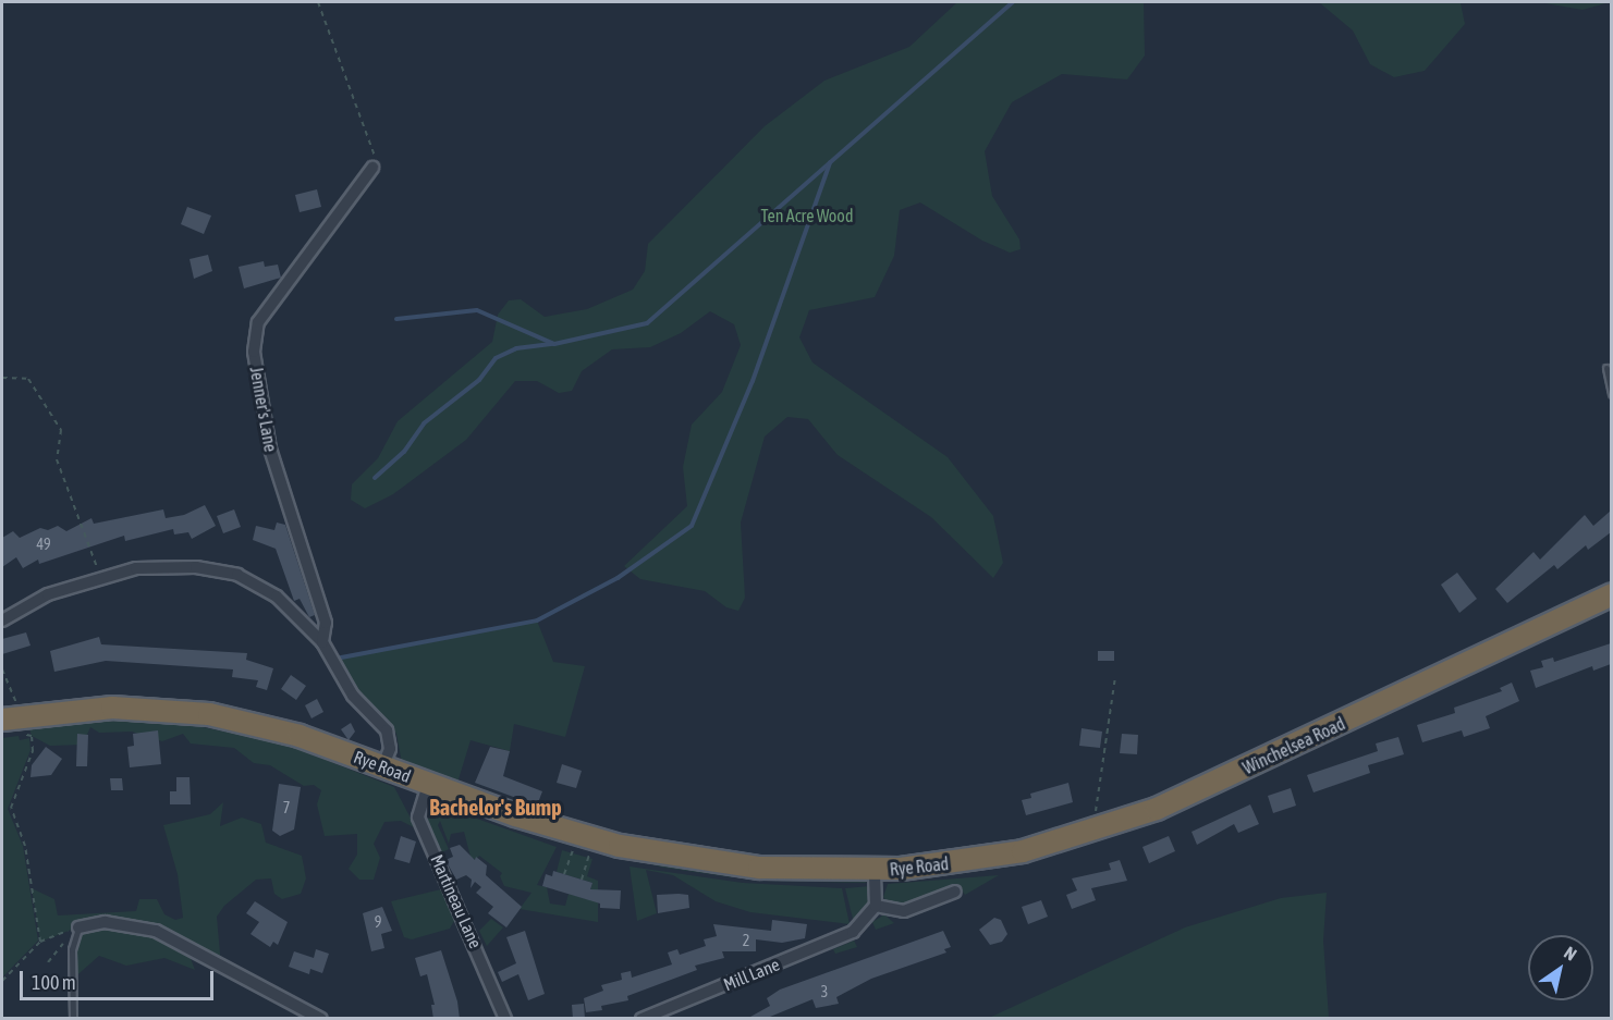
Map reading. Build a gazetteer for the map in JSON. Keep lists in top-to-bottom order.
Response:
{
  "streets": {
    "highway": ["Winchelsea Road", "Rye Road"],
    "street": ["Jenner's Lane", "Martineau Lane", "Mill Lane"]
  },
  "crossings": [
    ["Winchelsea Road", "Rye Road"],
    ["Rye Road", "Martineau Lane"],
    ["Rye Road", "Mill Lane"]
  ],
  "districts": ["Bachelor's Bump"],
  "parks": ["Ten Acre Wood"],
  "house_numbers": [
    "49",
    "7",
    "9",
    "2",
    "3"
  ],
  "scale_bar": "100 m",
  "north": "top right"
}
